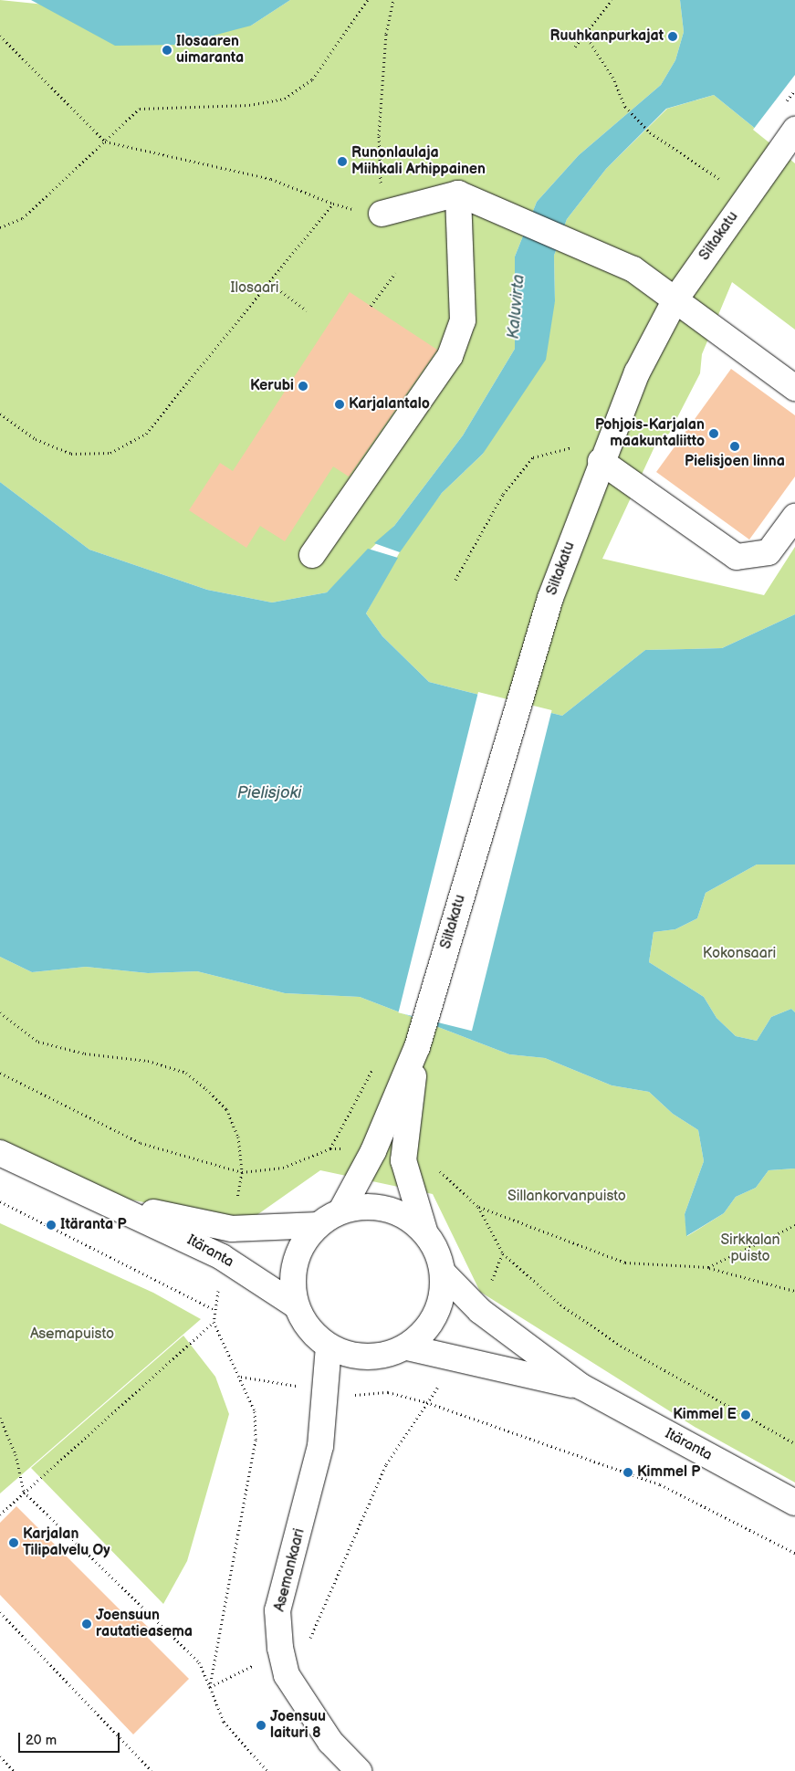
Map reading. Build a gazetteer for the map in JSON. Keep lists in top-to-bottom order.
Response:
{
  "streets": {
    "street": ["Siltakatu", "Itäranta", "Asemankaari"]
  },
  "crossings": [
    ["Siltakatu", "Itäranta"],
    ["Siltakatu", "Asemankaari"],
    ["Itäranta", "Asemankaari"]
  ],
  "water": ["Kaluvirta", "Pielisjoki"],
  "parks": [
    "Ilosaari",
    "Kokonsaari",
    "Sillankorvanpuisto",
    "Sirkkalan puisto",
    "Asemapuisto"
  ],
  "places": [
    "Ruuhkanpurkajat",
    "Ilosaaren uimaranta",
    "Runonlaulaja Miihkali Arhippainen",
    "Kerubi",
    "Karjalantalo",
    "Pohjois-Karjalan maakuntaliitto",
    "Pielisjoen linna",
    "Itäranta P",
    "Kimmel E",
    "Kimmel P",
    "Karjalan Tilipalvelu Oy",
    "Joensuun rautatieasema",
    "Joensuu laituri 8"
  ],
  "scale_bar": "20 m"
}
